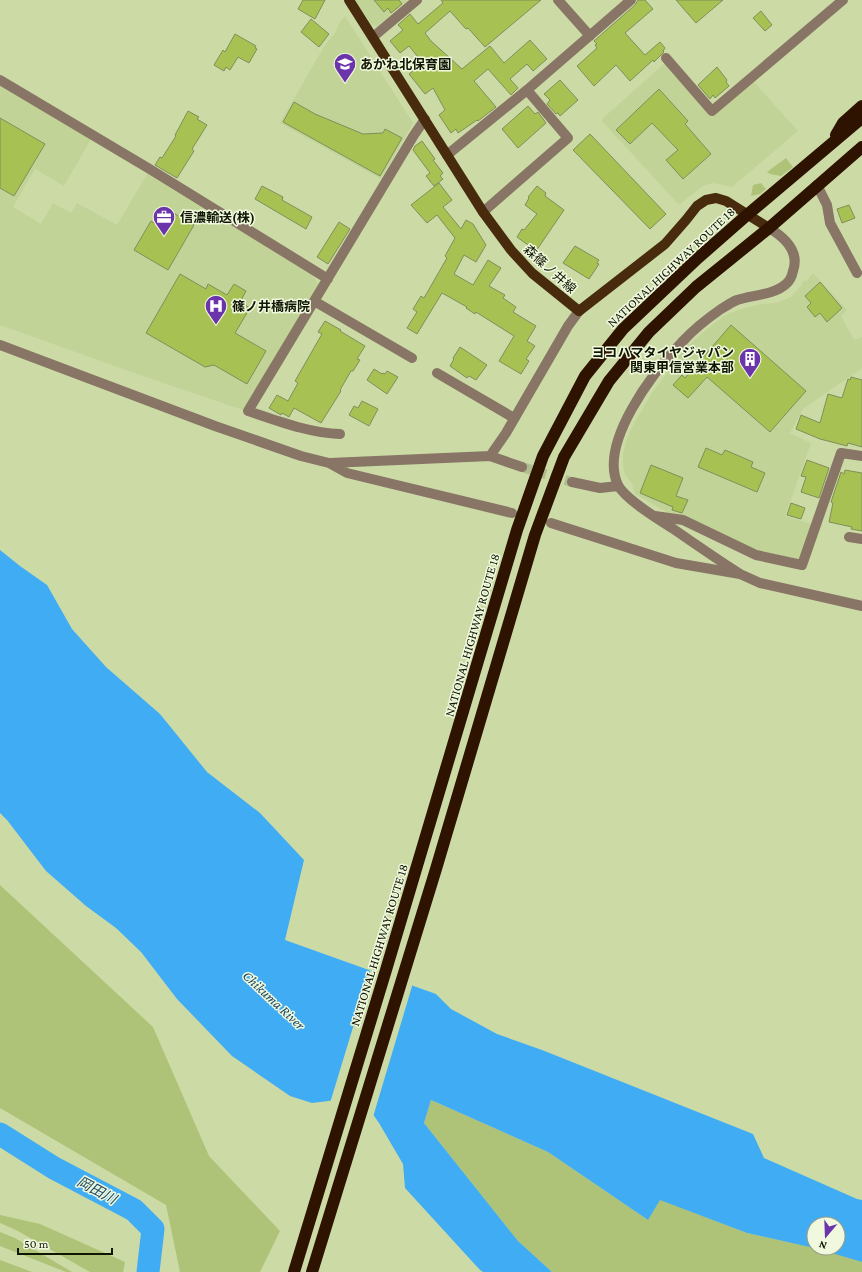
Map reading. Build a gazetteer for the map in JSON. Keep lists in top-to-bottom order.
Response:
{
  "streets": {
    "highway": ["NATIONAL HIGHWAY ROUTE 18"],
    "main road": ["森篠ノ井線"]
  },
  "crossings": [
    ["NATIONAL HIGHWAY ROUTE 18", "森篠ノ井線"]
  ],
  "water": ["Chikuma River", "岡田川"],
  "places": {
    "school or university": ["あかね北保育園"],
    "office": ["信濃輸送(株)"],
    "hospital": ["篠ノ井橋病院"],
    "building": ["ヨコハマタイヤジャパン 関東甲信営業本部"]
  },
  "scale_bar": "50 m",
  "north": "bottom"
}
